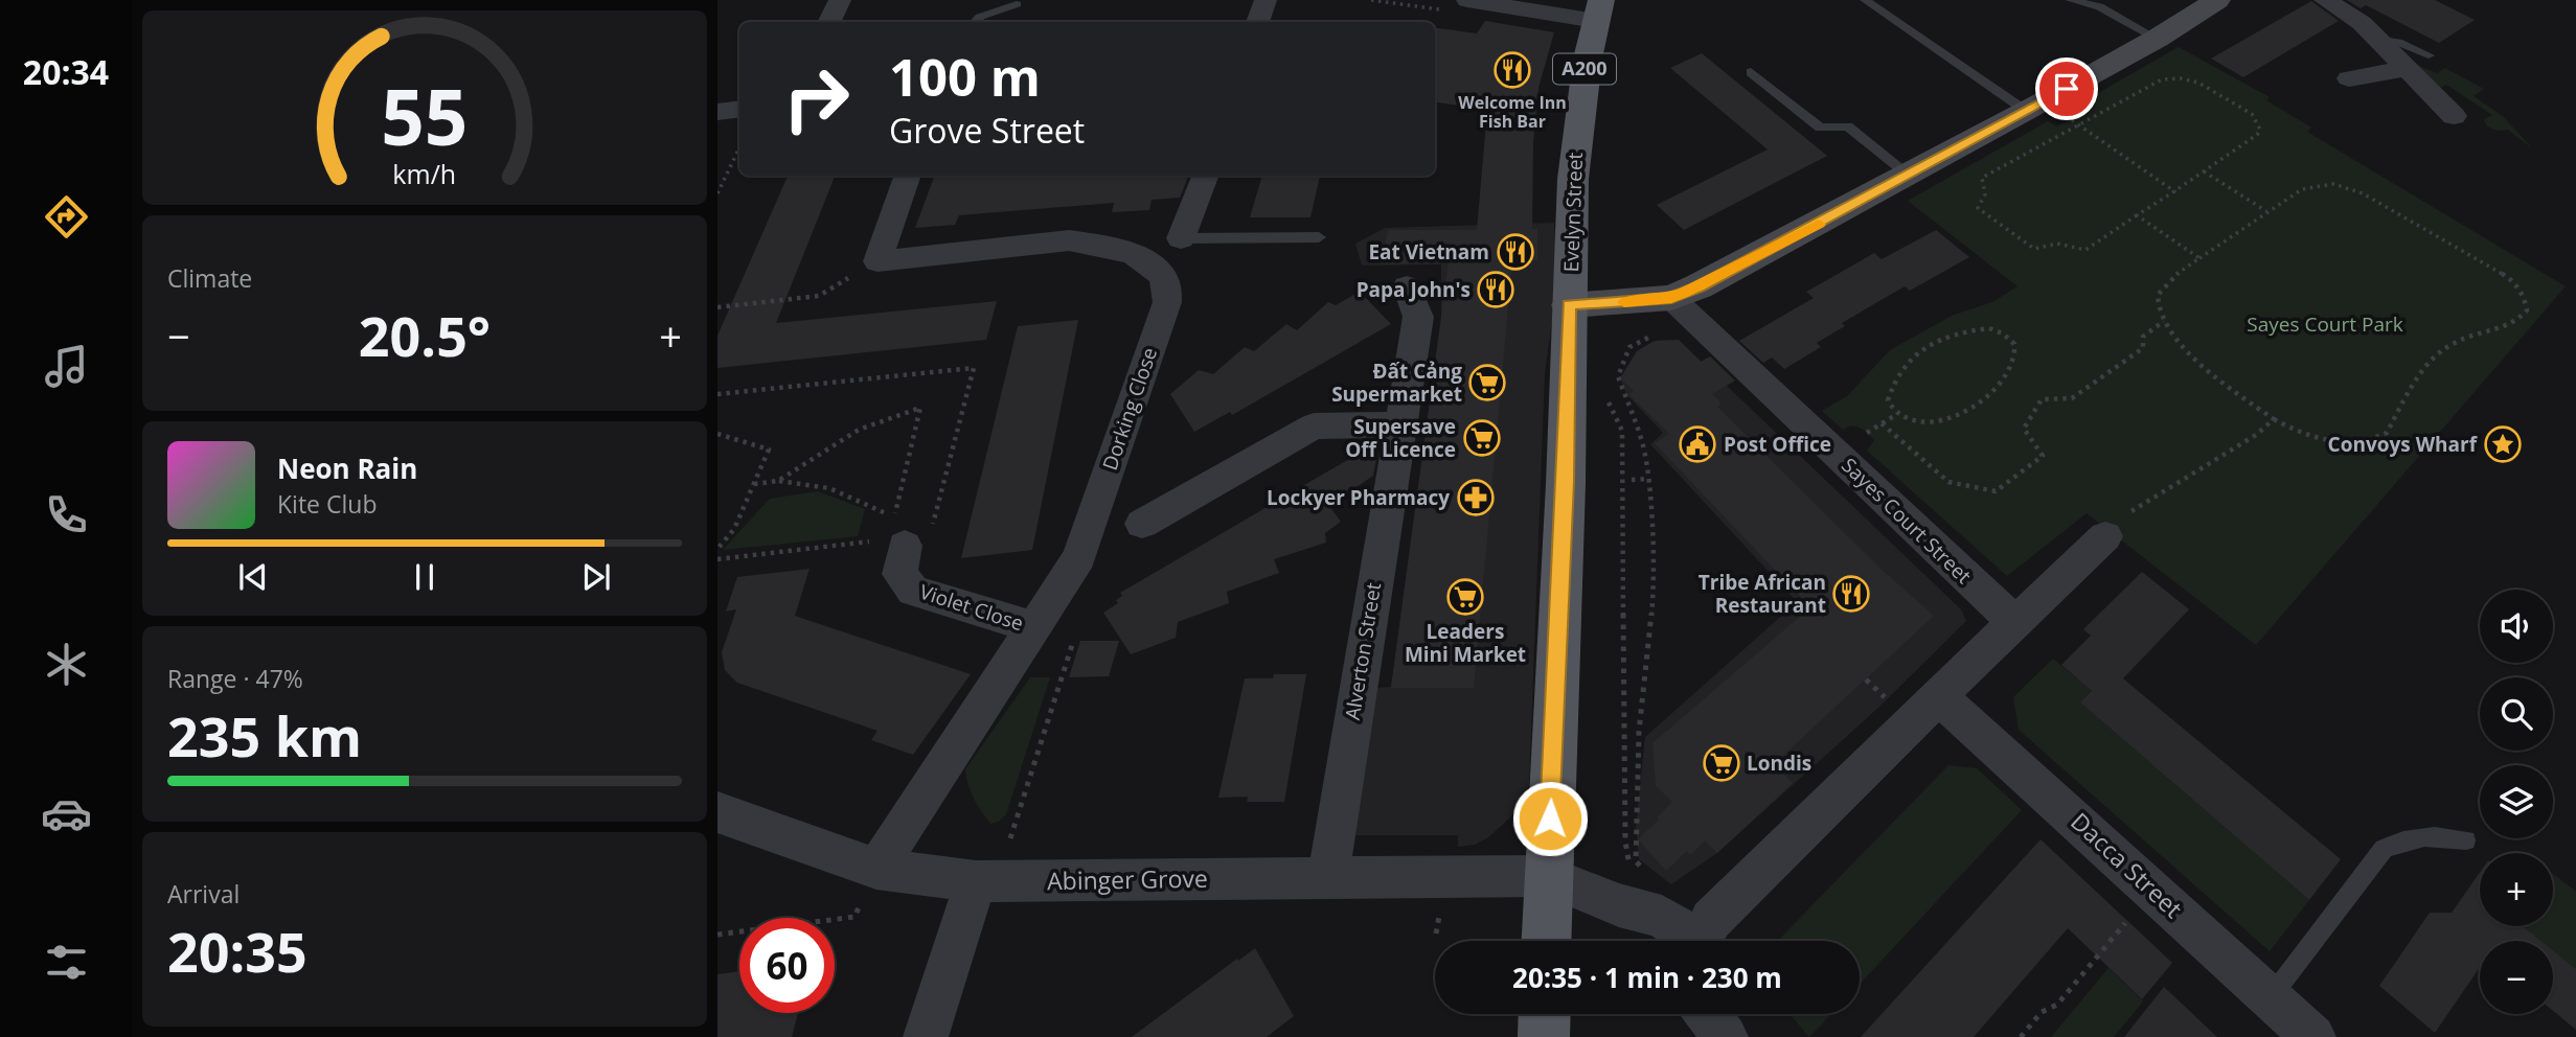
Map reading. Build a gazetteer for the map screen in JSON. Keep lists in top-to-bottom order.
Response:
{
  "streets": {
    "main road": ["A200", "Evelyn Street"],
    "street": [
      "Dorking Close",
      "Sayes Court Street",
      "Violet Close",
      "Alverton Street",
      "Dacca Street",
      "Abinger Grove"
    ]
  },
  "crossings": [
    ["Evelyn Street", "Abinger Grove"],
    ["Dorking Close", "Violet Close"],
    ["Dorking Close", "Abinger Grove"],
    ["Alverton Street", "Abinger Grove"]
  ],
  "parks": ["Sayes Court Park"],
  "places": {
    "restaurant": [
      "Welcome Inn Fish Bar",
      "Eat Vietnam",
      "Papa John's",
      "Tribe African Restaurant"
    ],
    "supermarket": [
      "Đất Cảng Supermarket",
      "Supersave Off Licence",
      "Leaders Mini Market",
      "Londis"
    ],
    "public building": ["Post Office"],
    "place": ["Convoys Wharf"],
    "pharmacy": ["Lockyer Pharmacy"]
  },
  "page": {
    "tabs": "20:34",
    "turn": ["100 m", "Grove Street"],
    "tile": [
      "Climate",
      ["Range · 47%", "235 km"],
      ["Arrival", "20:35"]
    ],
    "heat": ["−", "20.5°", "+"],
    "song": ["Neon Rain", "Kite Club"],
    "map_buttons": ["+", "−"],
    "limit": "60",
    "trip": "20:35 · 1 min · 230 m",
    "gauge": ["55", "km/h"]
  }
}
